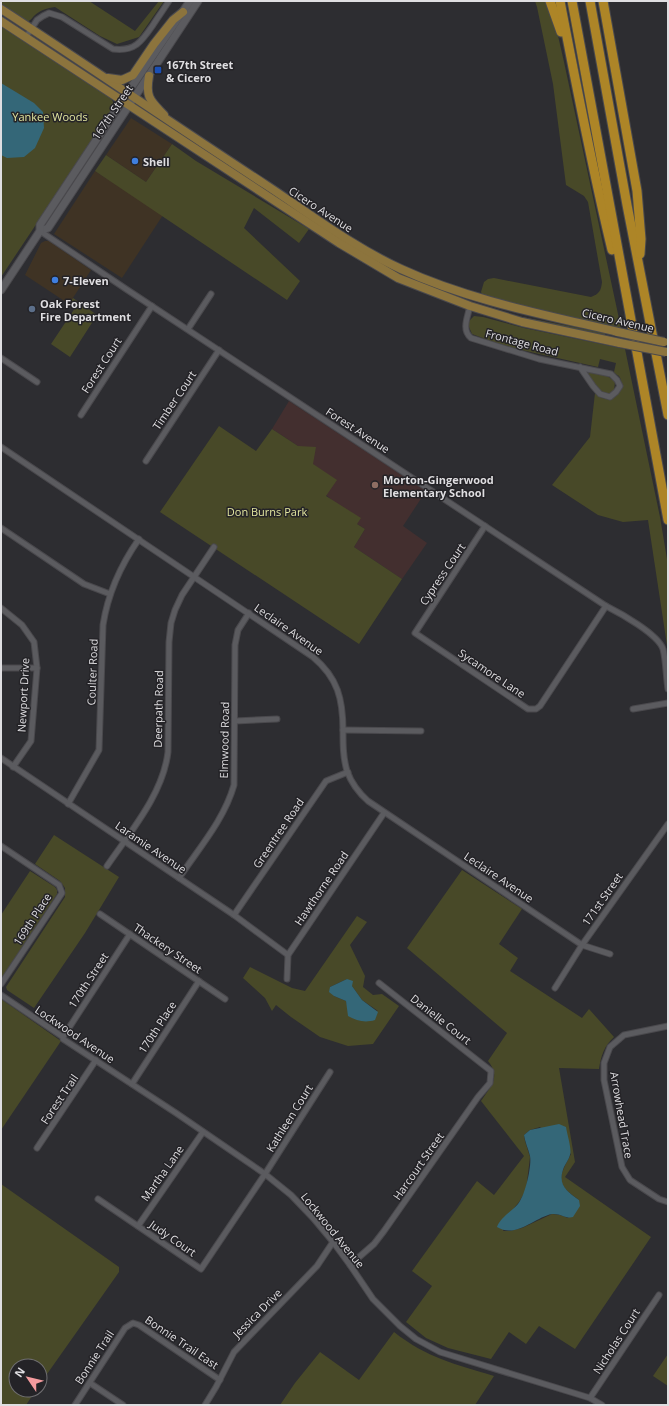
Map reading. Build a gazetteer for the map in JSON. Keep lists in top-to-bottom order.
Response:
{
  "streets": {
    "main road": ["167th Street", "Cicero Avenue"],
    "street": [
      "Frontage Road",
      "Forest Court",
      "Timber Court",
      "Forest Avenue",
      "Cypress Court",
      "Leclaire Avenue",
      "Coulter Road",
      "Sycamore Lane",
      "Newport Drive",
      "Deerpath Road",
      "Elmwood Road",
      "Greentree Road",
      "Laramie Avenue",
      "Hawthorne Road",
      "171st Street",
      "169th Place",
      "Thackery Street",
      "170th Street",
      "Danielle Court",
      "170th Place",
      "Lockwood Avenue",
      "Forest Trail",
      "Arrowhead Trace",
      "Kathleen Court",
      "Harcourt Street",
      "Martha Lane",
      "Judy Court",
      "Jessica Drive",
      "Nicholas Court",
      "Bonnie Trail East",
      "Bonnie Trail"
    ]
  },
  "crossings": [
    ["167th Street", "Cicero Avenue"],
    ["167th Street", "Forest Avenue"],
    ["Cicero Avenue", "Frontage Road"],
    ["Forest Court", "Forest Avenue"],
    ["Timber Court", "Forest Avenue"],
    ["Forest Avenue", "Cypress Court"],
    ["Forest Avenue", "Sycamore Lane"],
    ["Cypress Court", "Sycamore Lane"],
    ["Leclaire Avenue", "Coulter Road"],
    ["Leclaire Avenue", "Deerpath Road"],
    ["Leclaire Avenue", "Elmwood Road"],
    ["Leclaire Avenue", "Greentree Road"],
    ["Leclaire Avenue", "Hawthorne Road"],
    ["Leclaire Avenue", "171st Street"],
    ["Coulter Road", "Laramie Avenue"],
    ["Newport Drive", "Laramie Avenue"],
    ["Deerpath Road", "Laramie Avenue"],
    ["Elmwood Road", "Laramie Avenue"],
    ["Greentree Road", "Laramie Avenue"],
    ["Laramie Avenue", "Hawthorne Road"],
    ["Thackery Street", "170th Street"],
    ["Thackery Street", "170th Place"],
    ["170th Street", "Lockwood Avenue"],
    ["Danielle Court", "Harcourt Street"],
    ["170th Place", "Lockwood Avenue"],
    ["Lockwood Avenue", "Forest Trail"],
    ["Lockwood Avenue", "Kathleen Court"],
    ["Lockwood Avenue", "Harcourt Street"],
    ["Lockwood Avenue", "Martha Lane"],
    ["Lockwood Avenue", "Judy Court"],
    ["Lockwood Avenue", "Jessica Drive"],
    ["Lockwood Avenue", "Nicholas Court"],
    ["Kathleen Court", "Judy Court"],
    ["Martha Lane", "Judy Court"],
    ["Jessica Drive", "Bonnie Trail East"],
    ["Bonnie Trail East", "Bonnie Trail"]
  ],
  "parks": ["Yankee Woods", "Don Burns Park"],
  "places": {
    "transit": ["167th Street & Cicero"],
    "other": [
      "Shell",
      "7-Eleven",
      "Oak Forest Fire Department",
      "Morton-Gingerwood Elementary School"
    ]
  },
  "north": "top left"
}
